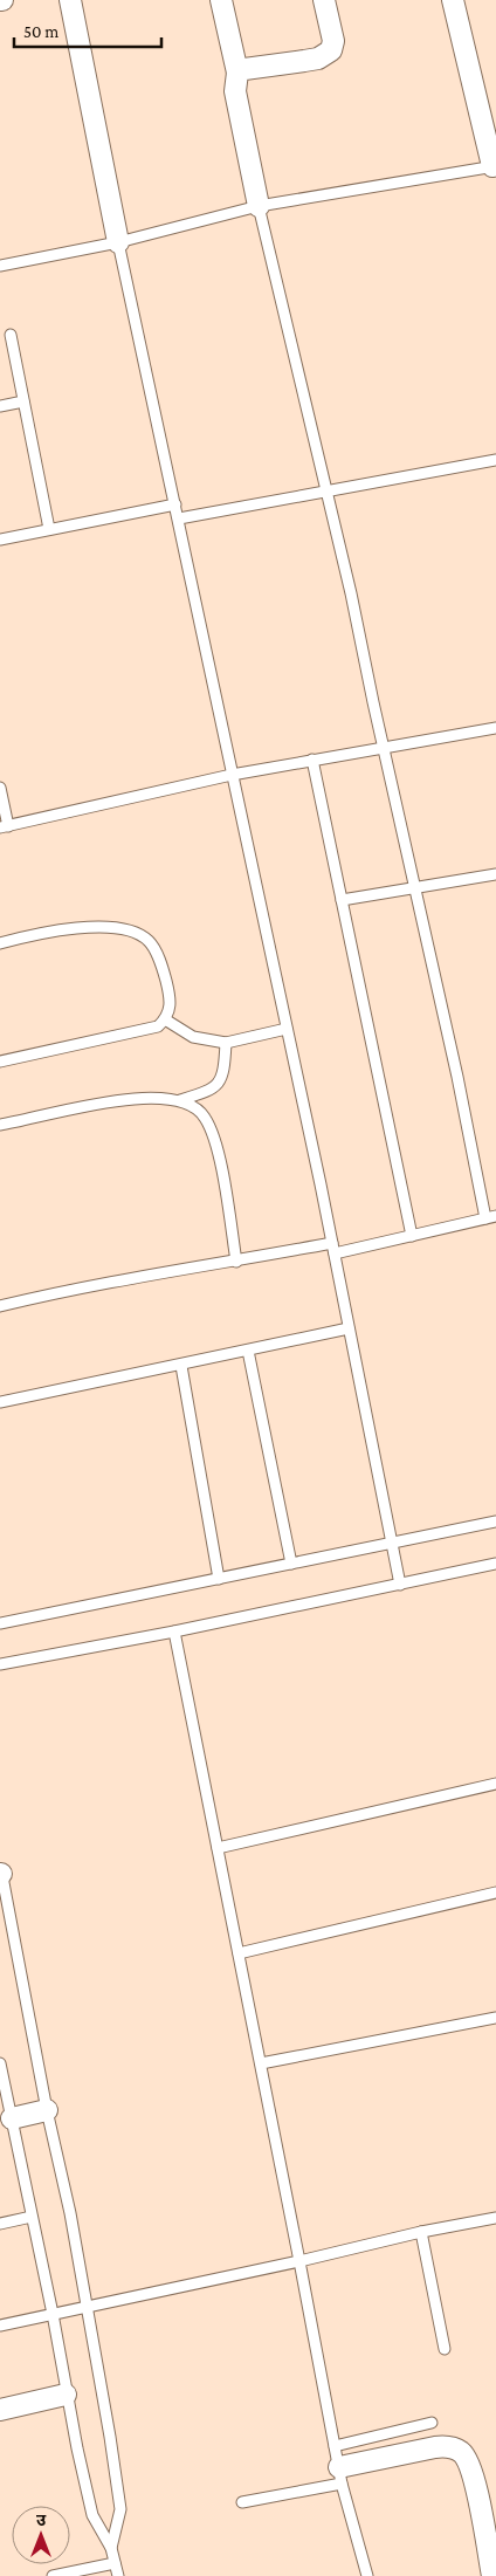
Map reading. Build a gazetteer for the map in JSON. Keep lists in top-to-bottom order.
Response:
{
  "scale_bar": "50 m",
  "north": "top"
}
